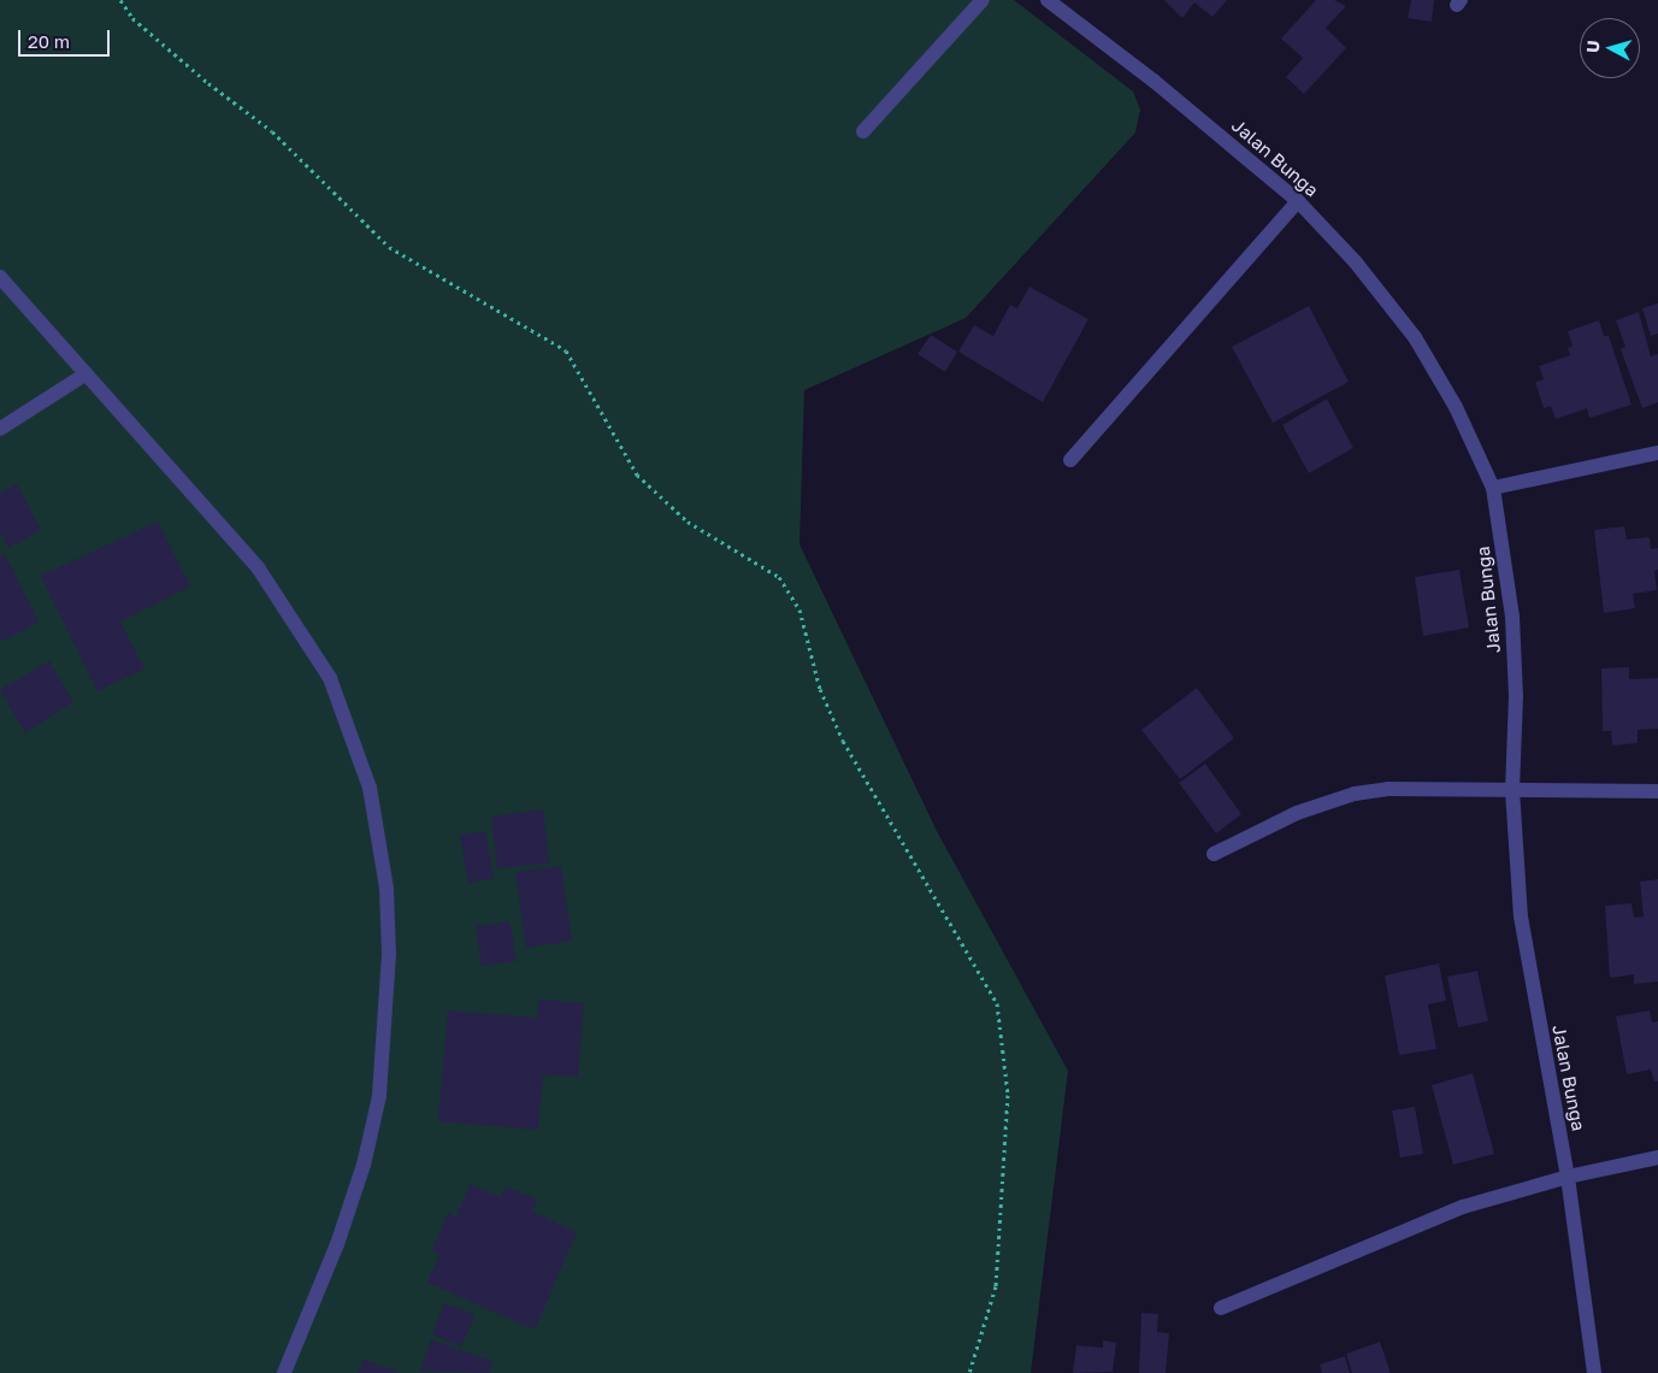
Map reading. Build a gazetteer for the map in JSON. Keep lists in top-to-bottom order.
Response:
{
  "streets": {
    "street": ["Jalan Bunga"]
  },
  "scale_bar": "20 m",
  "north": "left"
}
